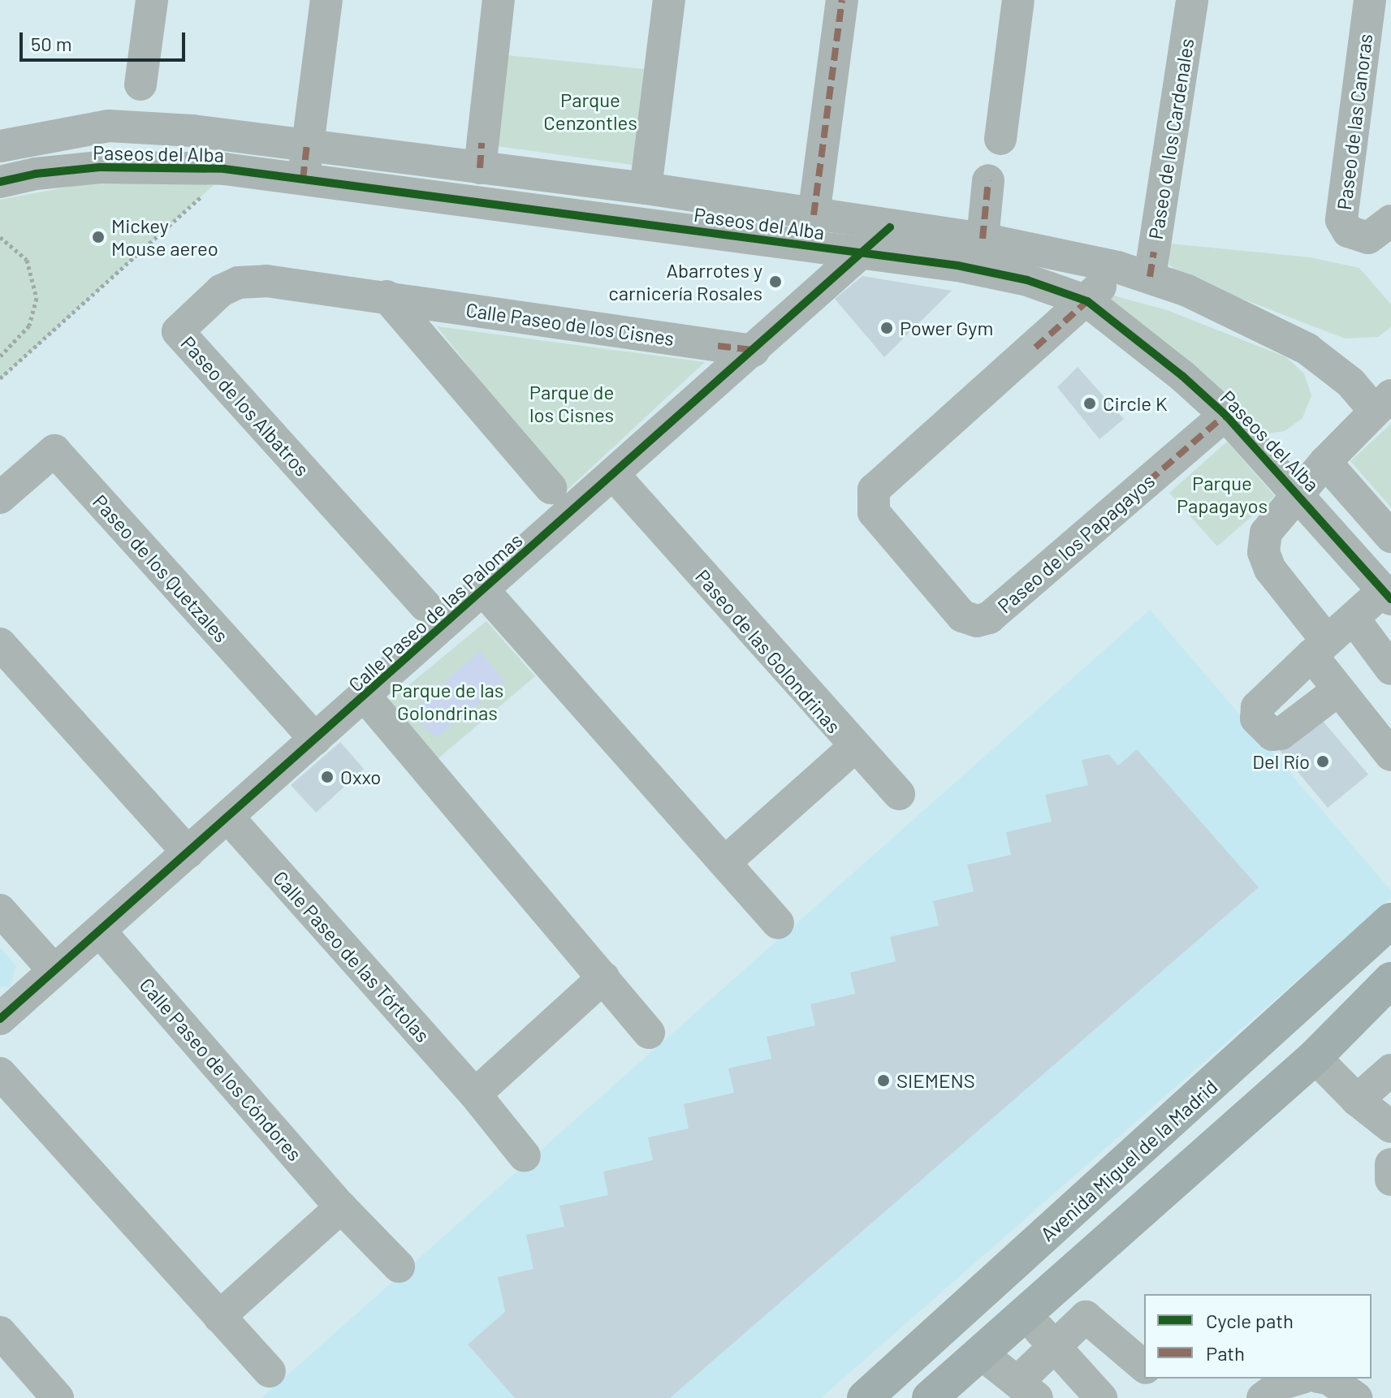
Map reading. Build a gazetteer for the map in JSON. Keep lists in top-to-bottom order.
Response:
{
  "streets": {
    "main road": ["Avenida Miguel de la Madrid"],
    "street": [
      "Paseo de las Canoras",
      "Paseo de los Cardenales",
      "Paseos del Alba",
      "Calle Paseo de los Cisnes",
      "Paseo de los Albatros",
      "Paseo de los Papagayos",
      "Paseo de los Quetzales",
      "Calle Paseo de las Palomas",
      "Paseo de las Golondrinas",
      "Calle Paseo de las Tórtolas",
      "Calle Paseo de los Cóndores"
    ]
  },
  "crossings": [
    ["Paseo de los Cardenales", "Paseos del Alba"],
    ["Paseos del Alba", "Paseo de los Papagayos"],
    ["Paseos del Alba", "Calle Paseo de las Palomas"],
    ["Calle Paseo de los Cisnes", "Paseo de los Albatros"],
    ["Calle Paseo de los Cisnes", "Calle Paseo de las Palomas"],
    ["Paseo de los Quetzales", "Calle Paseo de las Palomas"],
    ["Calle Paseo de las Palomas", "Paseo de las Golondrinas"],
    ["Calle Paseo de las Palomas", "Calle Paseo de las Tórtolas"],
    ["Calle Paseo de las Palomas", "Calle Paseo de los Cóndores"]
  ],
  "parks": [
    "Parque Cenzontles",
    "Parque de los Cisnes",
    "Parque Papagayos",
    "Parque de las Golondrinas"
  ],
  "places": [
    "Mickey Mouse aereo",
    "Abarrotes y carnicería Rosales",
    "Power Gym",
    "Circle K",
    "Del Río",
    "Oxxo",
    "SIEMENS"
  ],
  "legend": ["Cycle path", "Path"],
  "scale_bar": "50 m"
}
